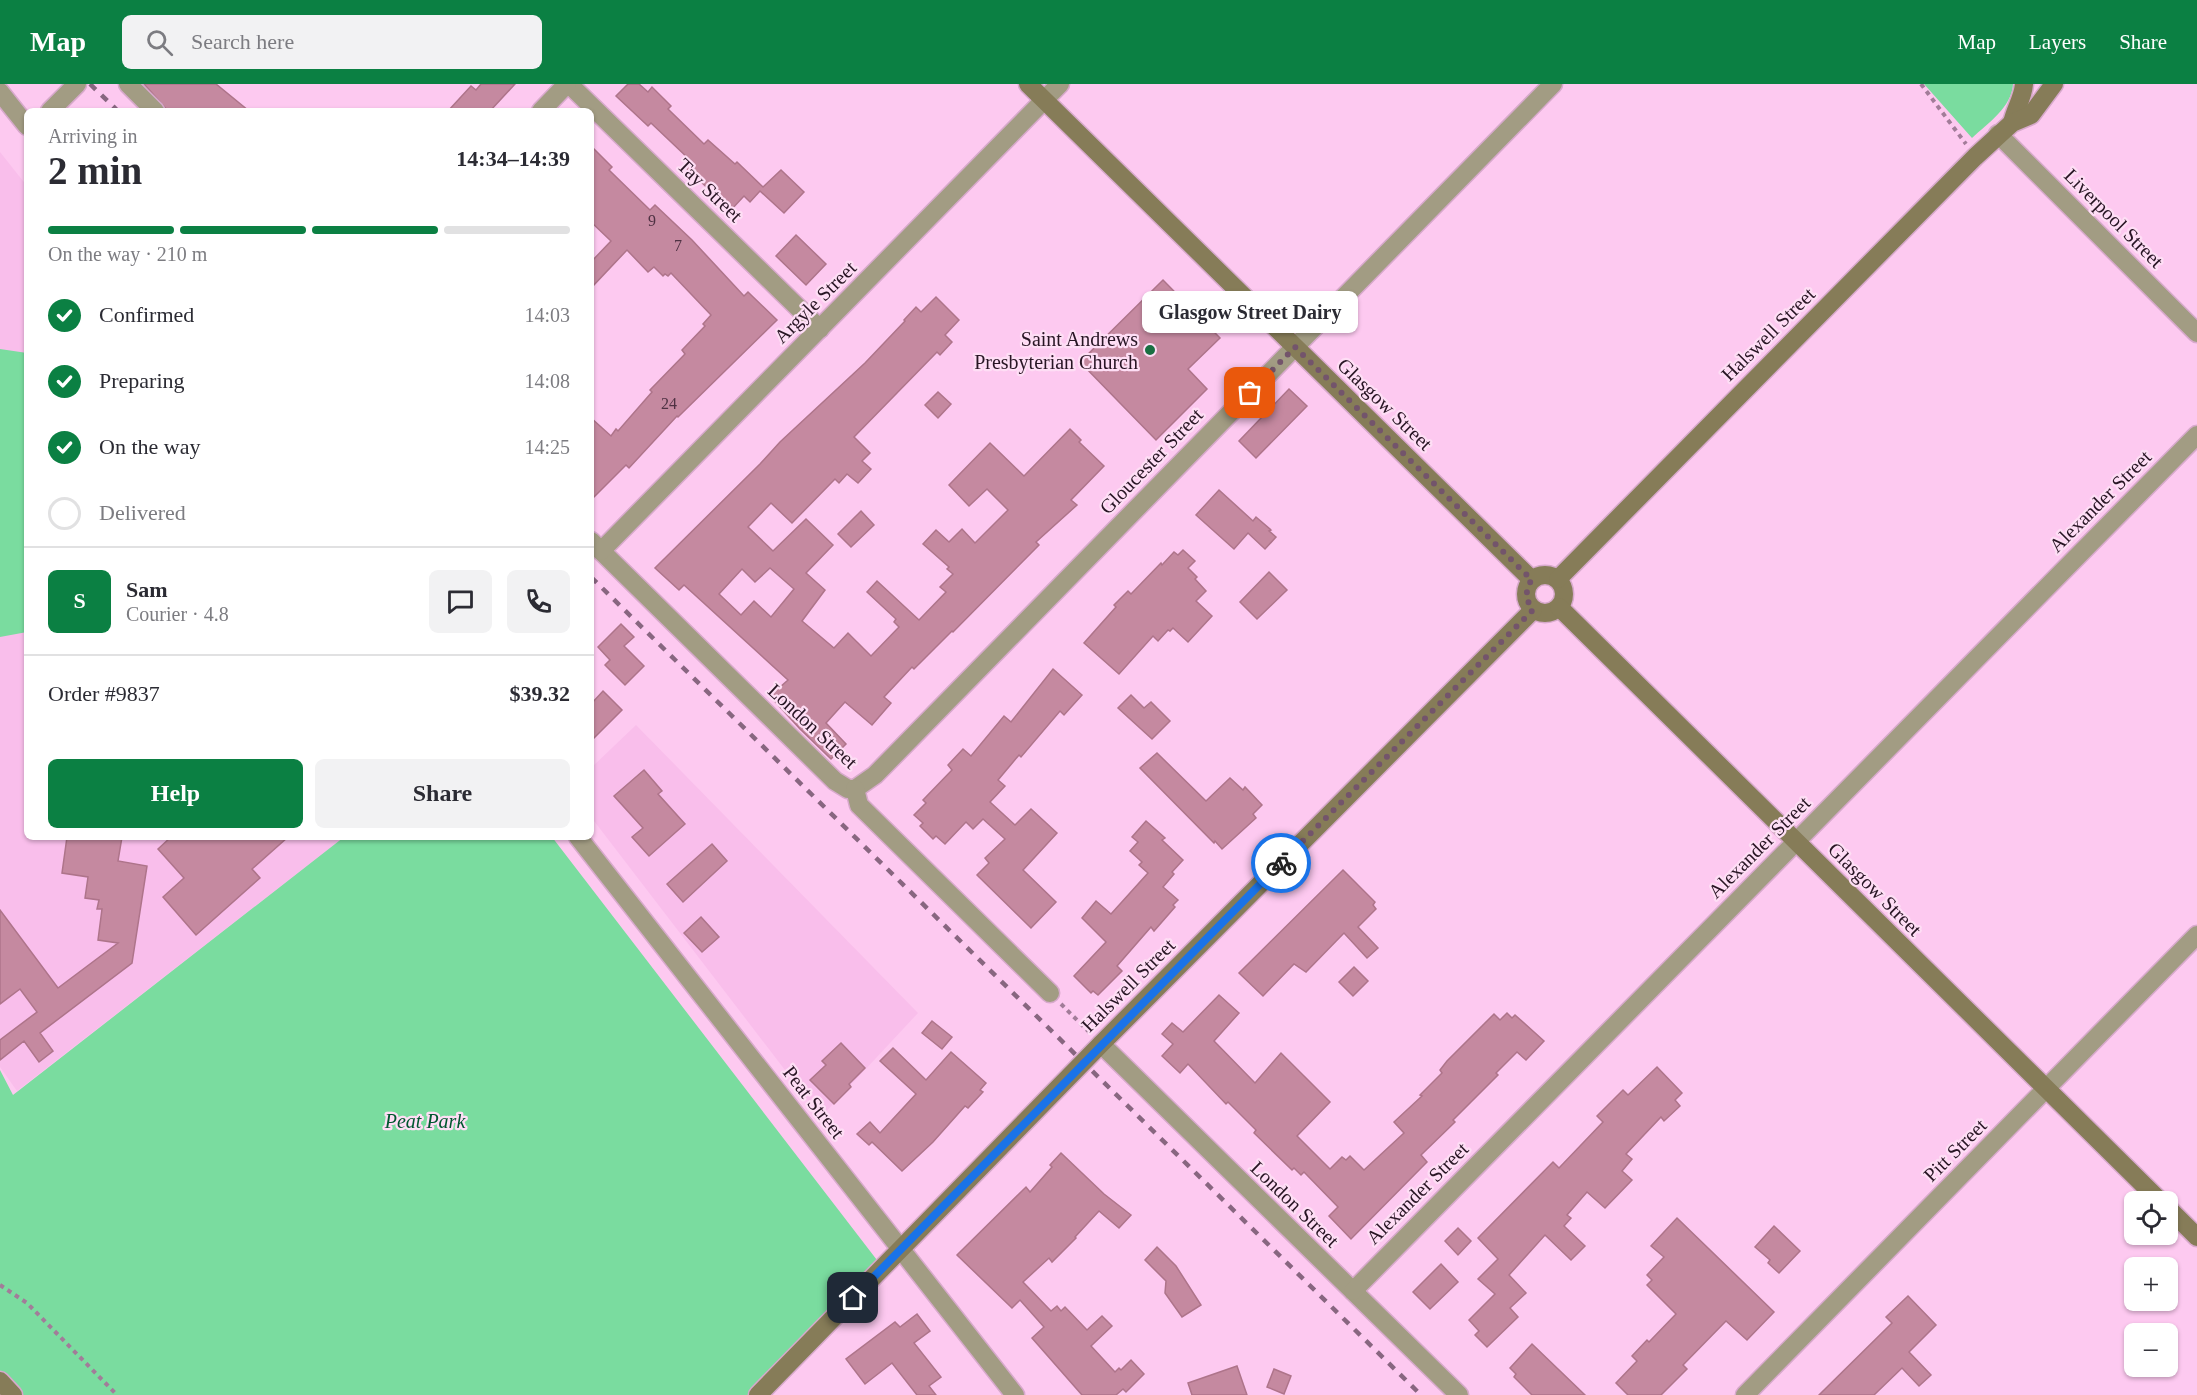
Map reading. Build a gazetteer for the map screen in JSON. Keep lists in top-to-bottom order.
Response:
{
  "streets": {
    "street": [
      "Tay Street",
      "Liverpool Street",
      "Argyle Street",
      "Halswell Street",
      "Glasgow Street",
      "Gloucester Street",
      "Alexander Street",
      "London Street",
      "Peat Street",
      "Pitt Street"
    ]
  },
  "crossings": [
    ["Tay Street", "Argyle Street"],
    ["Liverpool Street", "Halswell Street"],
    ["Argyle Street", "Glasgow Street"],
    ["Argyle Street", "London Street"],
    ["Halswell Street", "Glasgow Street"],
    ["Halswell Street", "London Street"],
    ["Halswell Street", "Peat Street"],
    ["Glasgow Street", "Gloucester Street"],
    ["Glasgow Street", "Alexander Street"],
    ["Glasgow Street", "Pitt Street"],
    ["Gloucester Street", "London Street"],
    ["Alexander Street", "London Street"]
  ],
  "parks": ["Peat Park"],
  "places": ["Saint Andrews Presbyterian Church", "Glasgow Street Dairy"],
  "house_numbers": ["9", "7", "24"],
  "page": {
    "header": "Map",
    "search": "Search here",
    "nav": ["Map", "Layers", "Share"],
    "heading": ["2 min", "Arriving in", "14:34–14:39"],
    "panel": [
      "Sam",
      "Courier · 4.8",
      "Order #9837",
      "$39.32"
    ],
    "bar": "On the way · 210 m",
    "list": [
      ["Confirmed", "14:03"],
      ["Preparing", "14:08"],
      ["On the way", "14:25"],
      "Delivered"
    ],
    "bubble": "Glasgow Street Dairy",
    "round": "S",
    "buttons": ["Help", "Share"],
    "map_buttons": ["+", "−"]
  }
}
